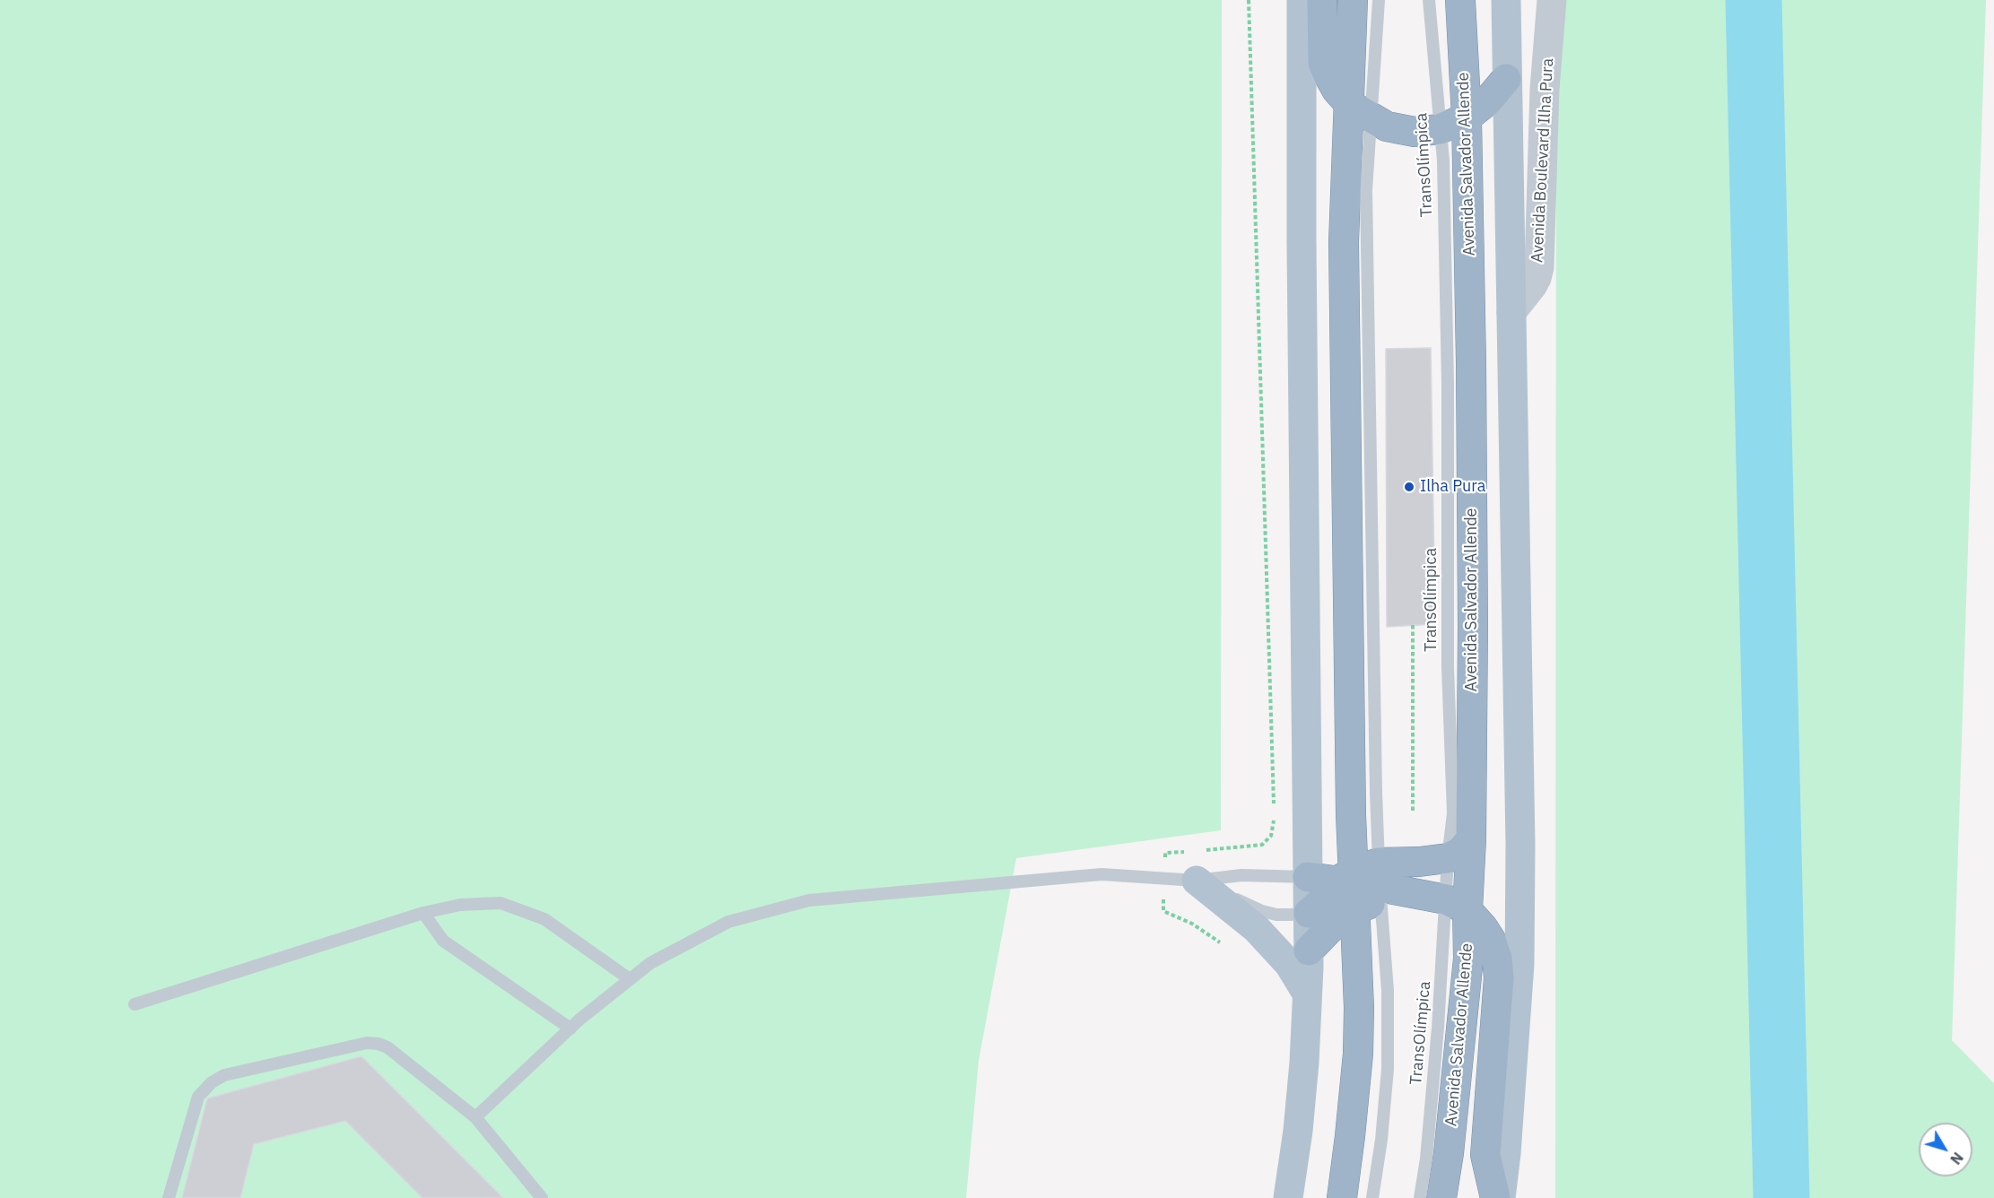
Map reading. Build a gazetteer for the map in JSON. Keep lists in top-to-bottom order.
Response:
{
  "streets": {
    "highway": ["Avenida Salvador Allende"],
    "street": ["Avenida Boulevard Ilha Pura"],
    "lane": ["TransOlímpica"]
  },
  "crossings": [
    ["Avenida Salvador Allende", "TransOlímpica"]
  ],
  "places": ["Ilha Pura"],
  "north": "bottom right"
}
